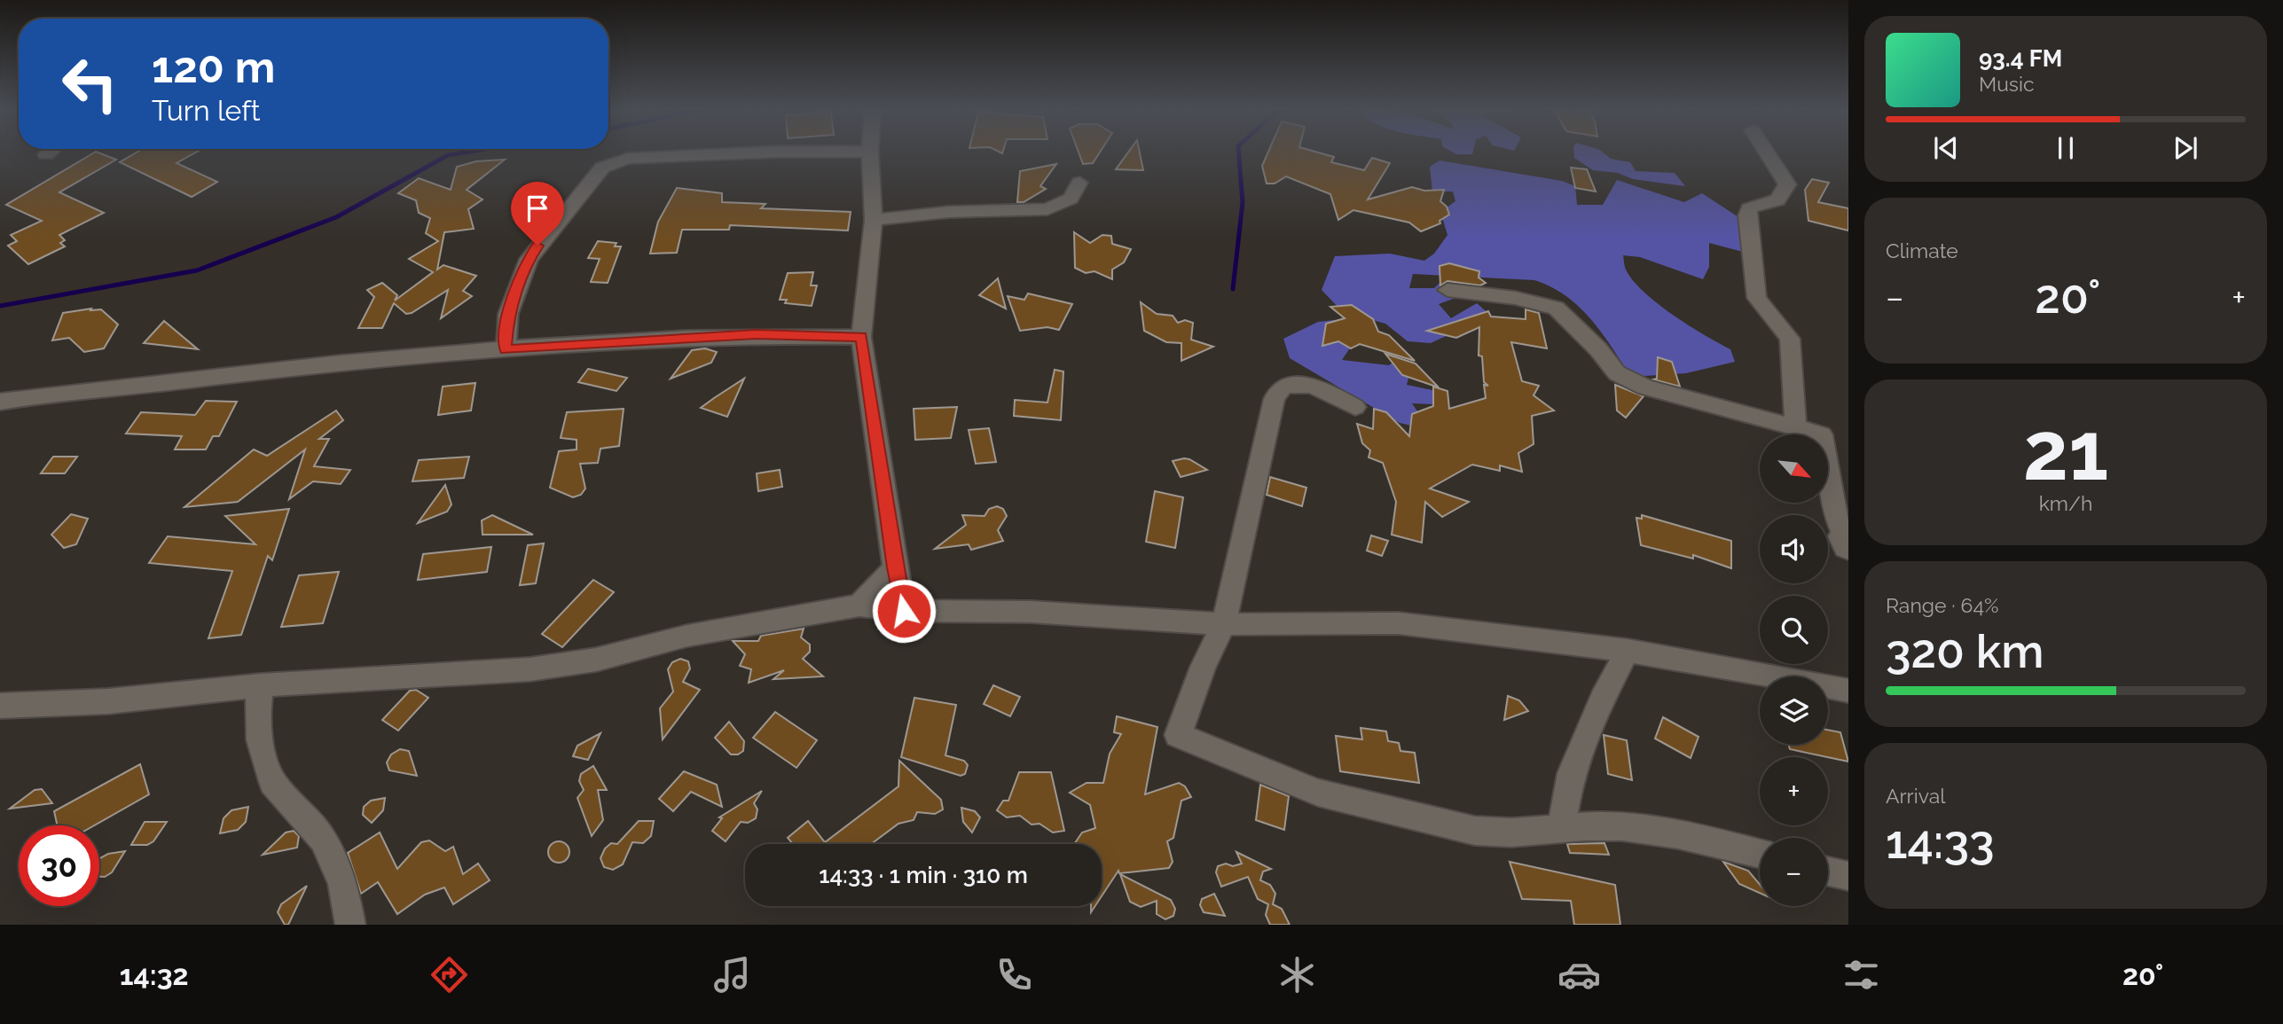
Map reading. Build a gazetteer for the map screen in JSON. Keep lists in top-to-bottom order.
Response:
{
  "north": "bottom right",
  "page": {
    "turn": ["120 m", "Turn left"],
    "song": ["93.4 FM", "Music"],
    "tile": [
      "Climate",
      ["21", "km/h"],
      ["Range · 64%", "320 km"],
      ["Arrival", "14:33"]
    ],
    "heat": ["−", "20°", "+"],
    "map_buttons": ["+", "−"],
    "limit": "30",
    "trip": "14:33 · 1 min · 310 m",
    "tabs": ["14:32", "20°"]
  }
}
